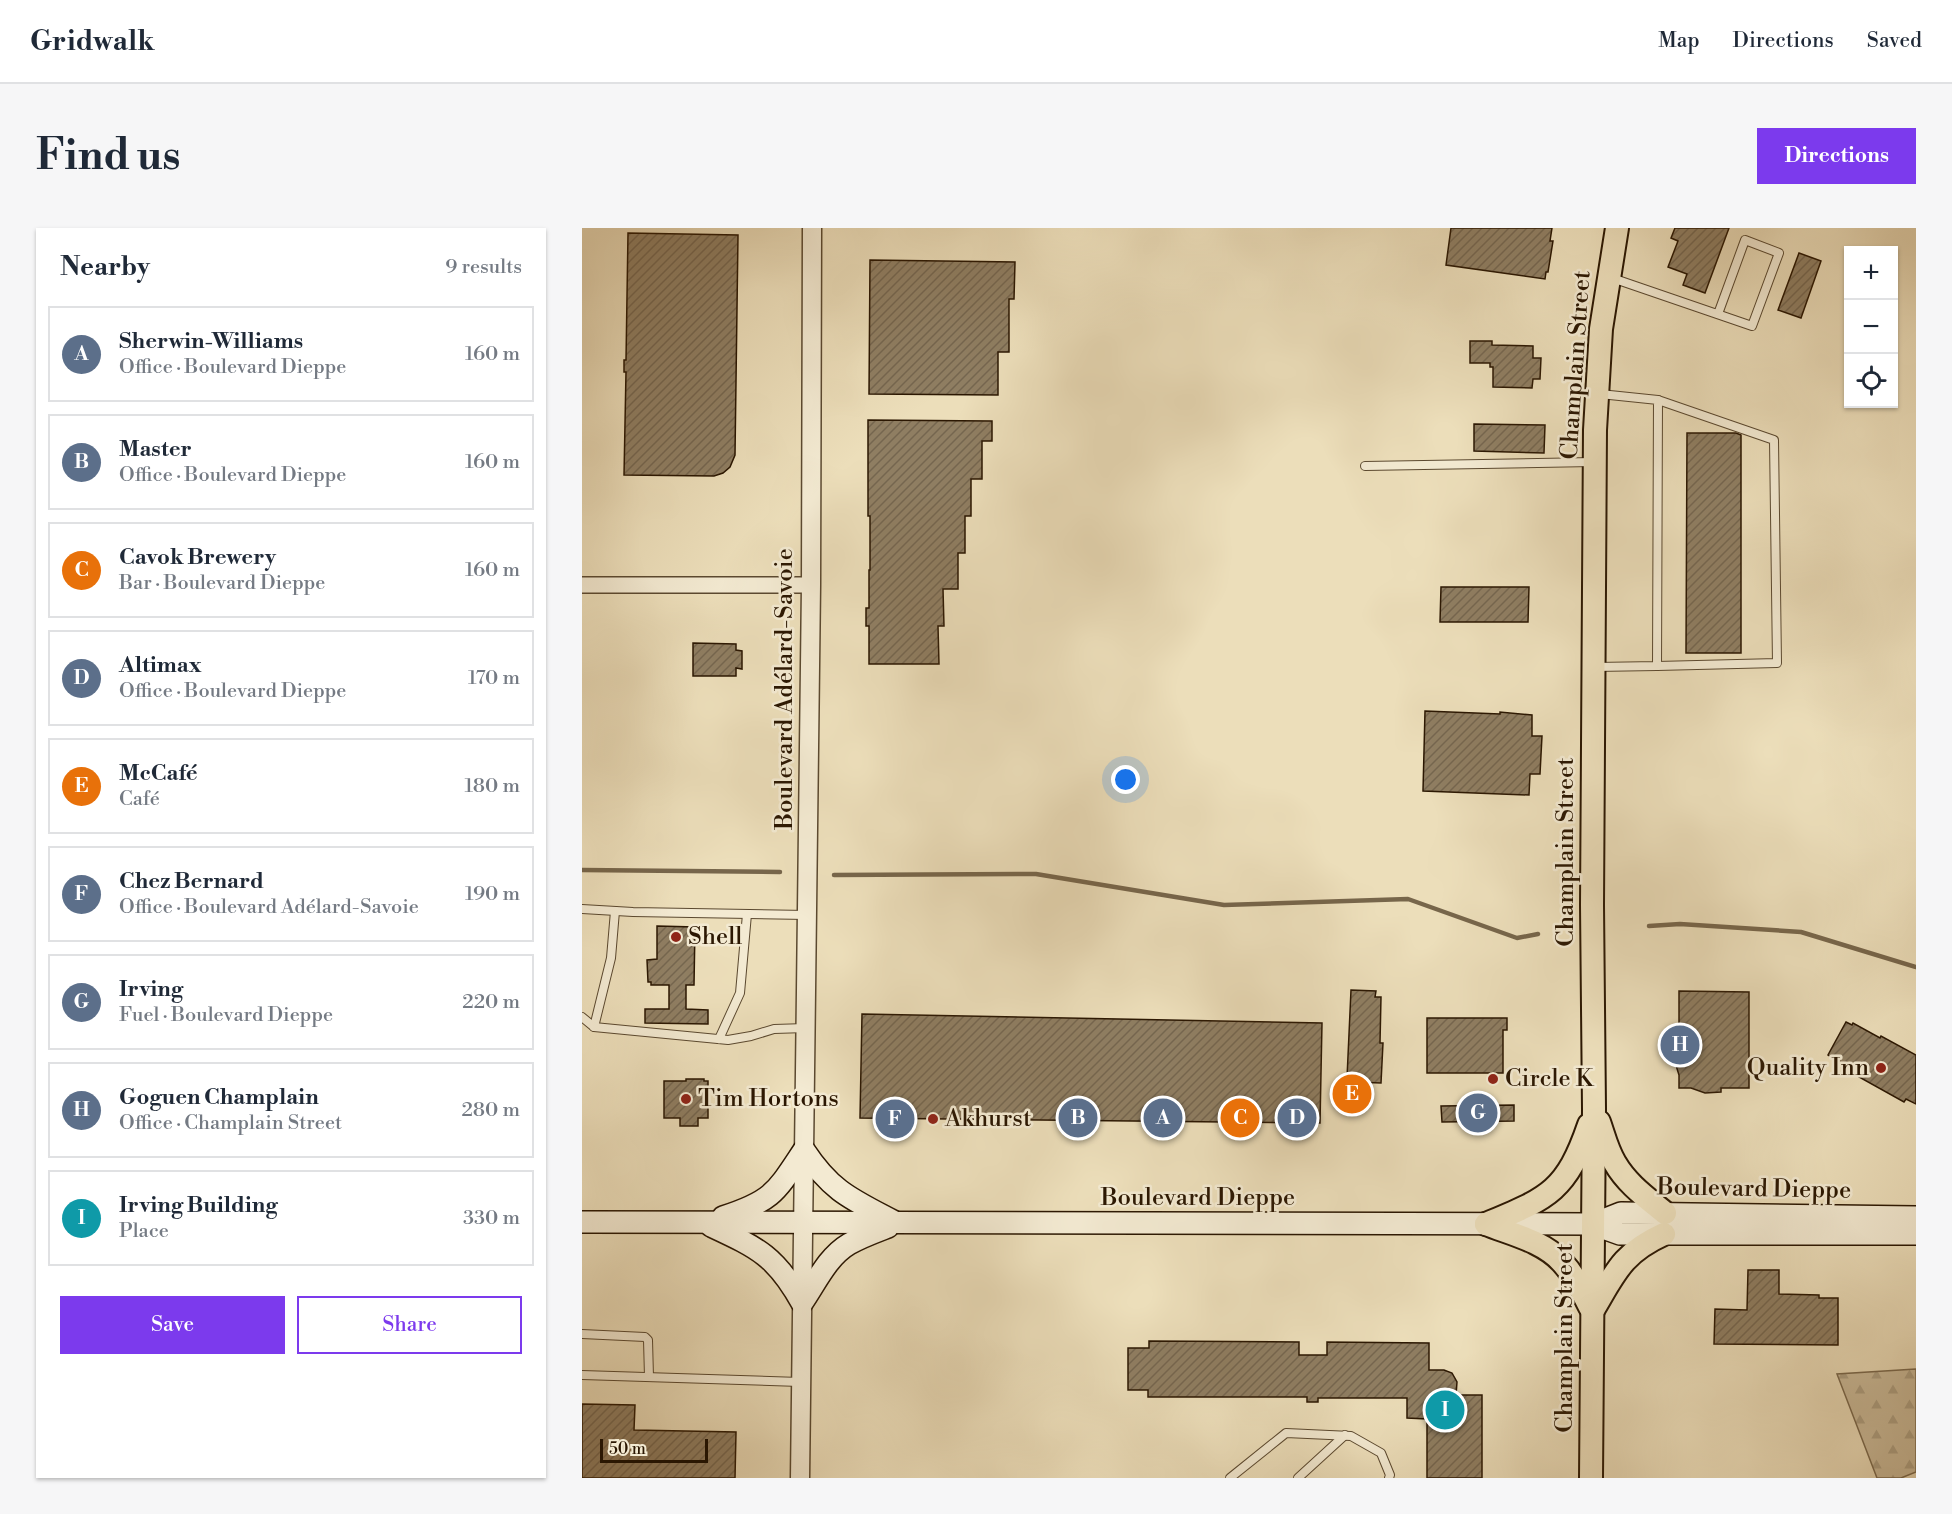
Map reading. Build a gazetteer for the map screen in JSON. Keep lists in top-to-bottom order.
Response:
{
  "streets": {
    "main road": ["Champlain Street", "Boulevard Dieppe"],
    "street": ["Boulevard Adélard-Savoie"]
  },
  "crossings": [
    ["Champlain Street", "Boulevard Dieppe"],
    ["Boulevard Adélard-Savoie", "Boulevard Dieppe"]
  ],
  "places": [
    "Shell",
    "Quality Inn",
    "Circle K",
    "Tim Hortons",
    "Akhurst"
  ],
  "scale_bar": "50 m",
  "page": {
    "header": "Gridwalk",
    "nav": ["Map", "Directions", "Saved"],
    "buttons": [
      "Directions",
      ["Save", "Share"]
    ],
    "title": "Find us",
    "heading": ["Nearby", "9 results"],
    "map_buttons": ["+", "−"],
    "list": [
      {
        "mark": "A",
        "name": "Sherwin-Williams",
        "note": "Office · Boulevard Dieppe",
        "value": "160 m"
      },
      {
        "mark": "B",
        "name": "Master",
        "note": "Office · Boulevard Dieppe",
        "value": "160 m"
      },
      {
        "mark": "C",
        "name": "Cavok Brewery",
        "note": "Bar · Boulevard Dieppe",
        "value": "160 m"
      },
      {
        "mark": "D",
        "name": "Altimax",
        "note": "Office · Boulevard Dieppe",
        "value": "170 m"
      },
      {
        "mark": "E",
        "name": "McCafé",
        "note": "Café",
        "value": "180 m"
      },
      {
        "mark": "F",
        "name": "Chez Bernard",
        "note": "Office · Boulevard Adélard-Savoie",
        "value": "190 m"
      },
      {
        "mark": "G",
        "name": "Irving",
        "note": "Fuel · Boulevard Dieppe",
        "value": "220 m"
      },
      {
        "mark": "H",
        "name": "Goguen Champlain",
        "note": "Office · Champlain Street",
        "value": "280 m"
      },
      {
        "mark": "I",
        "name": "Irving Building",
        "note": "Place",
        "value": "330 m"
      }
    ],
    "pins": [
      "H",
      "E",
      "G",
      "A",
      "B",
      "C",
      "D",
      "F",
      "I"
    ],
    "scale": "50 m"
  }
}
